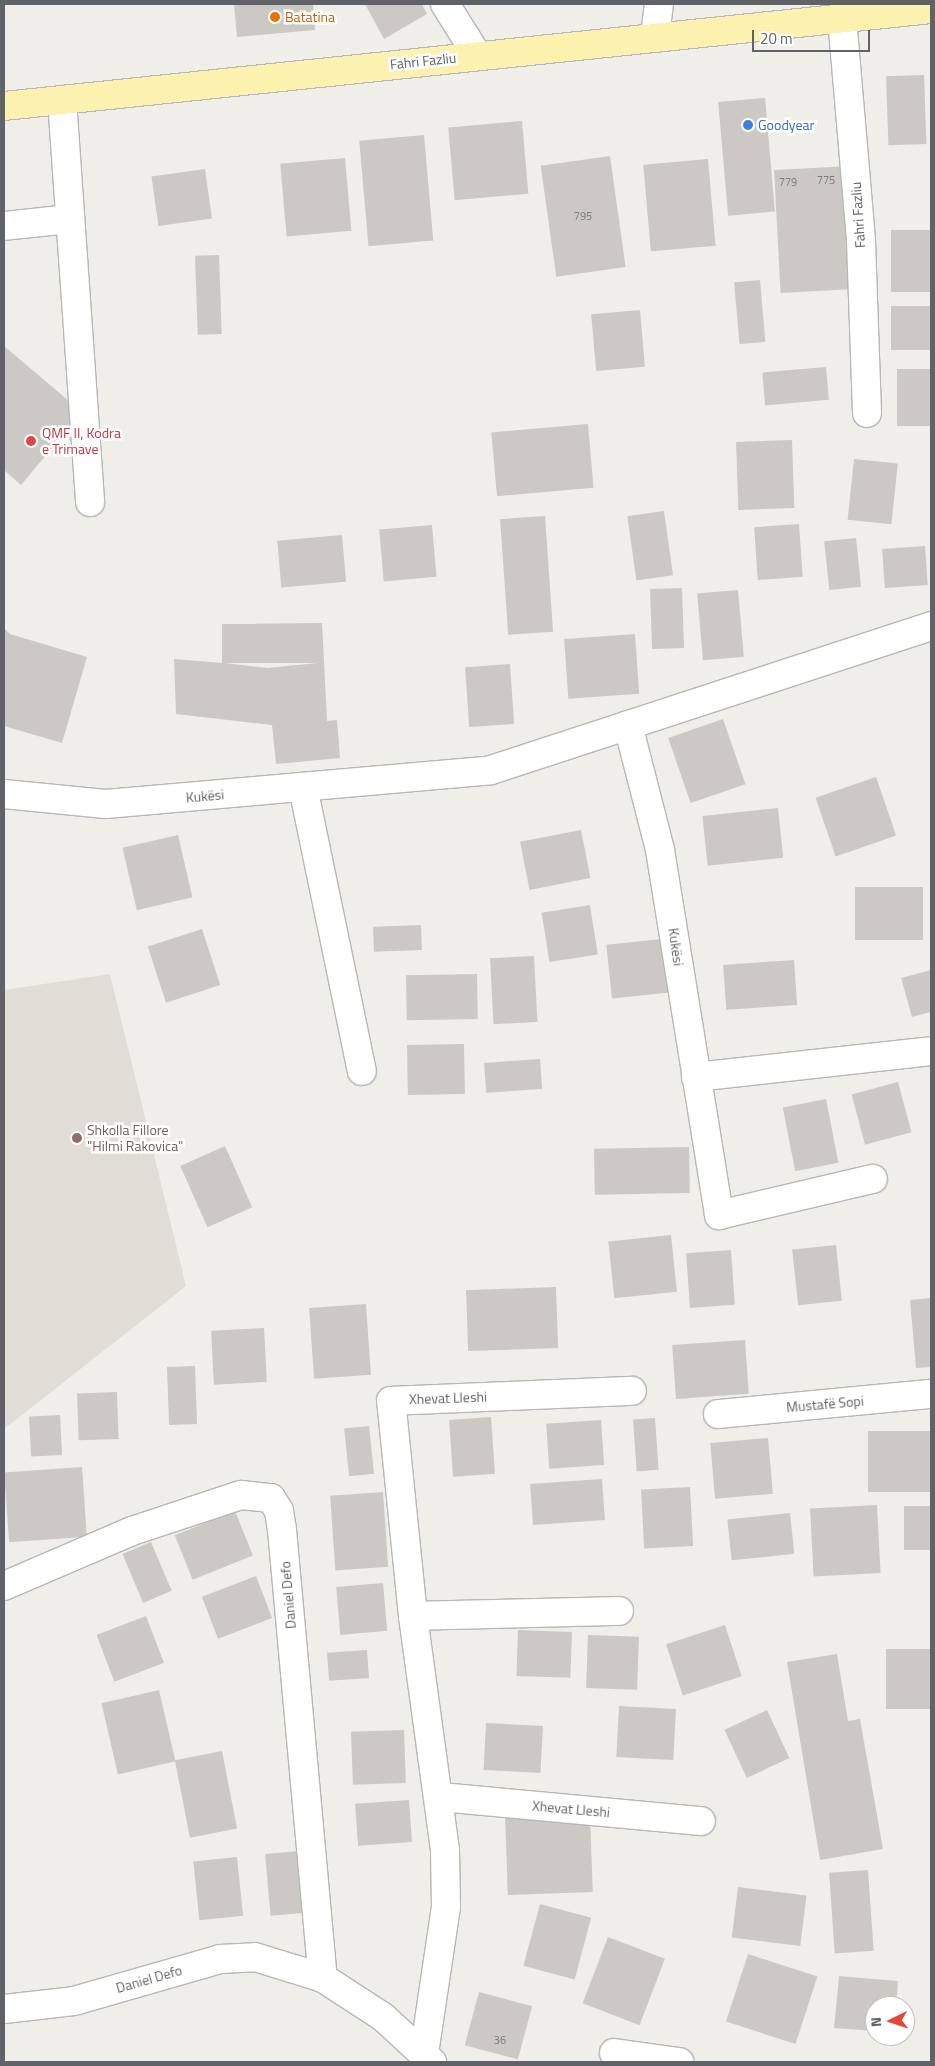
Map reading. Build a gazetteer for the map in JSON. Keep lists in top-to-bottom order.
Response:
{
  "streets": {
    "main road": ["Fahri Fazliu"],
    "street": [
      "Kukësi",
      "Xhevat Lleshi",
      "Mustafë Sopi",
      "Daniel Defo"
    ]
  },
  "crossings": [
    ["Xhevat Lleshi", "Daniel Defo"]
  ],
  "places": [
    "Batatina",
    "Goodyear",
    "QMF II, Kodra e Trimave",
    "Shkolla Fillore \"Hilmi Rakovica\""
  ],
  "house_numbers": [
    "775",
    "779",
    "795",
    "36"
  ],
  "scale_bar": "20 m",
  "north": "left"
}
